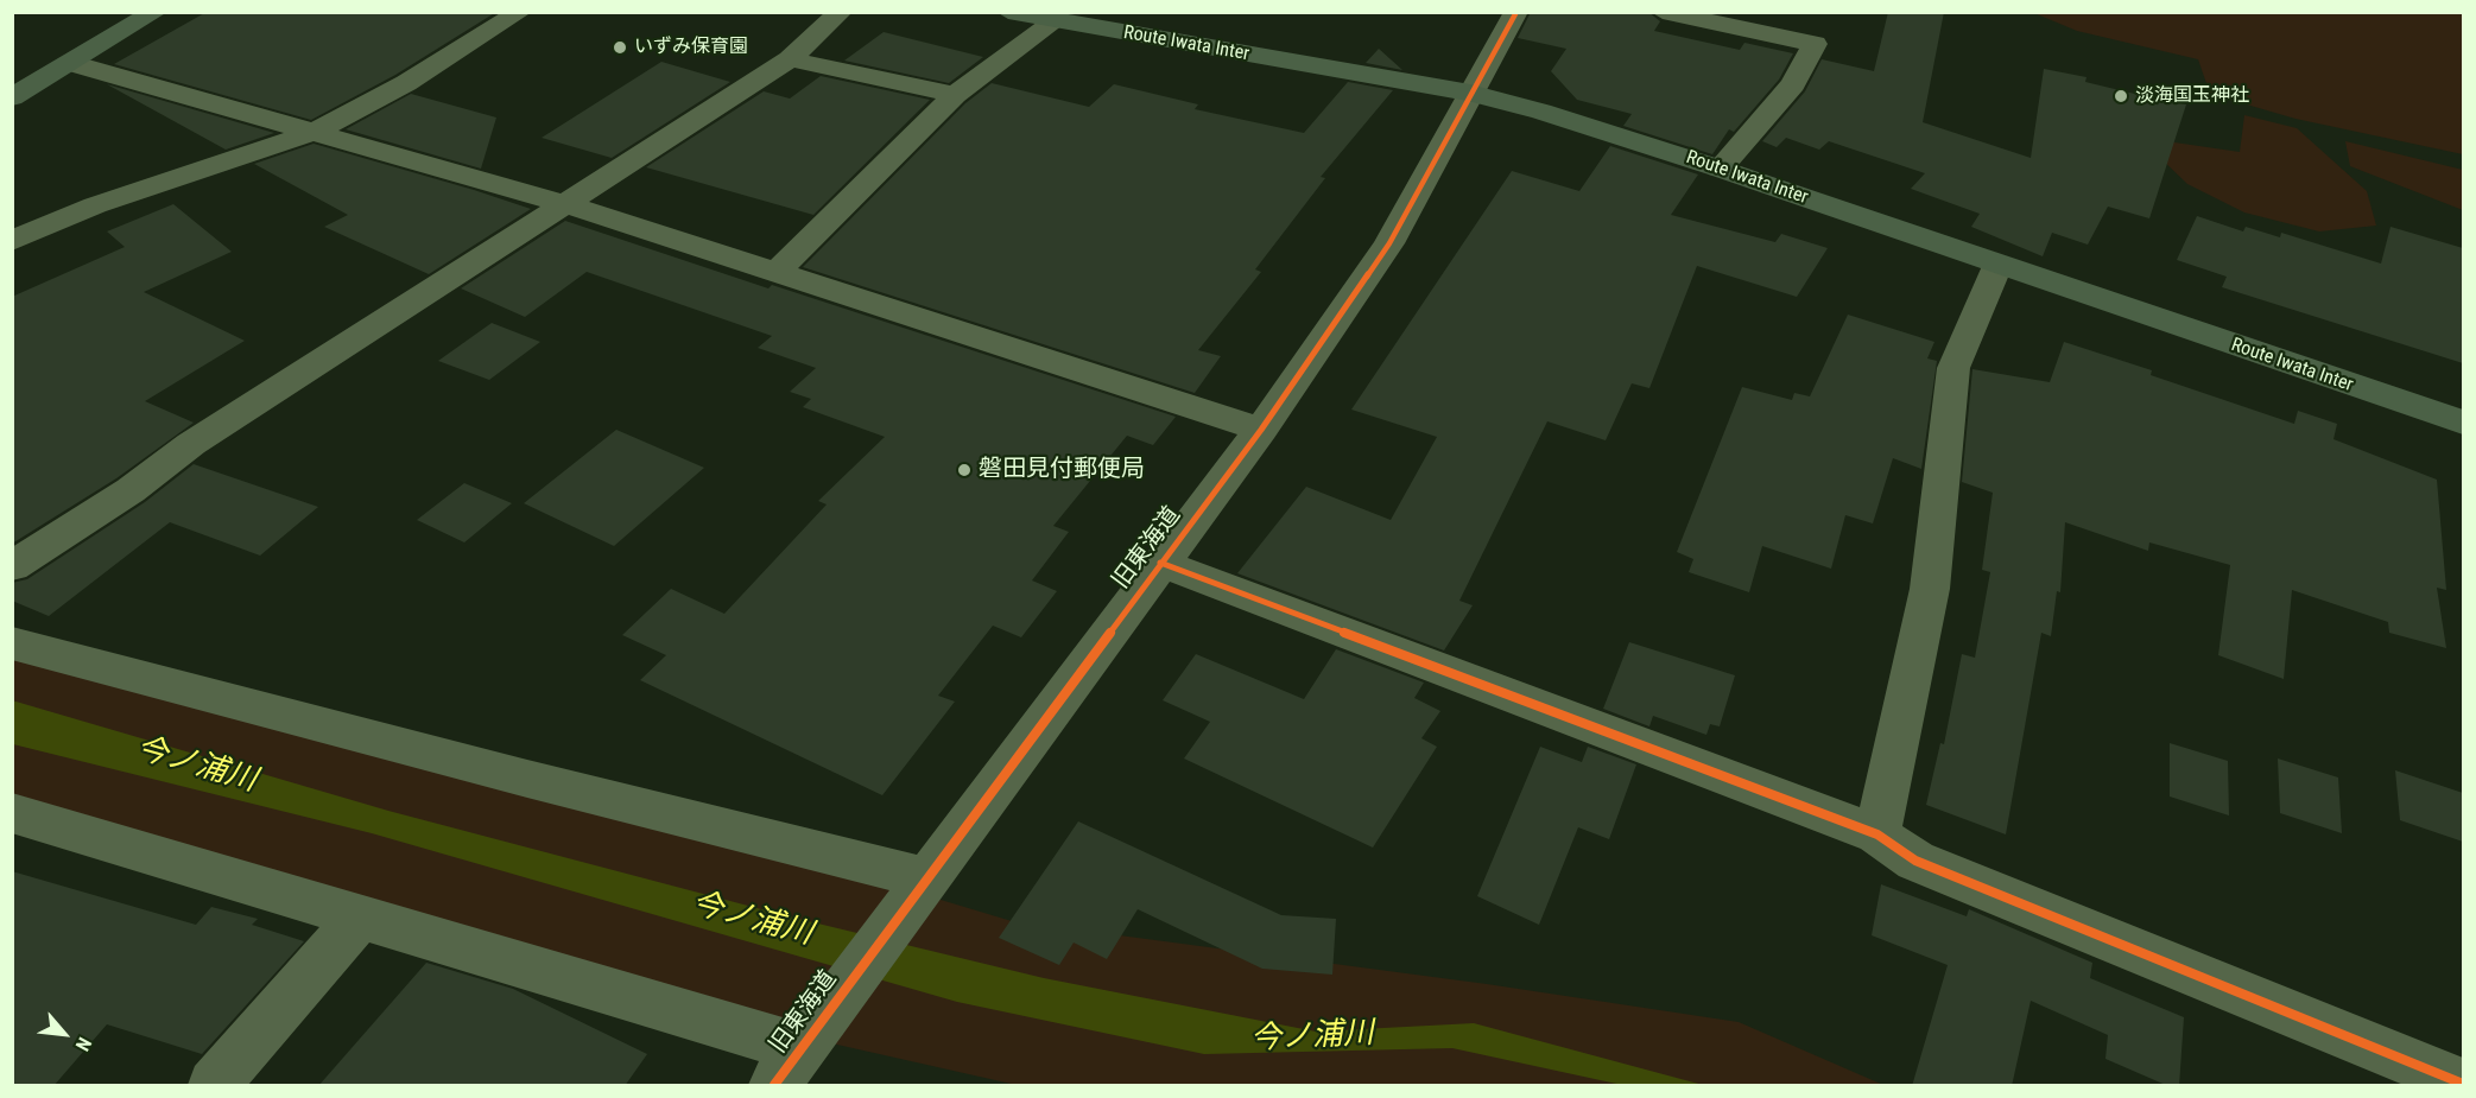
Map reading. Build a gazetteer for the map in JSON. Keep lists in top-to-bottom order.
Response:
{
  "streets": {
    "main road": ["Route Iwata Inter"],
    "street": ["旧東海道"]
  },
  "crossings": [
    ["Route Iwata Inter", "旧東海道"]
  ],
  "water": ["今ノ浦川"],
  "places": ["いずみ保育園", "淡海国玉神社", "磐田見付郵便局"],
  "north": "bottom right"
}
